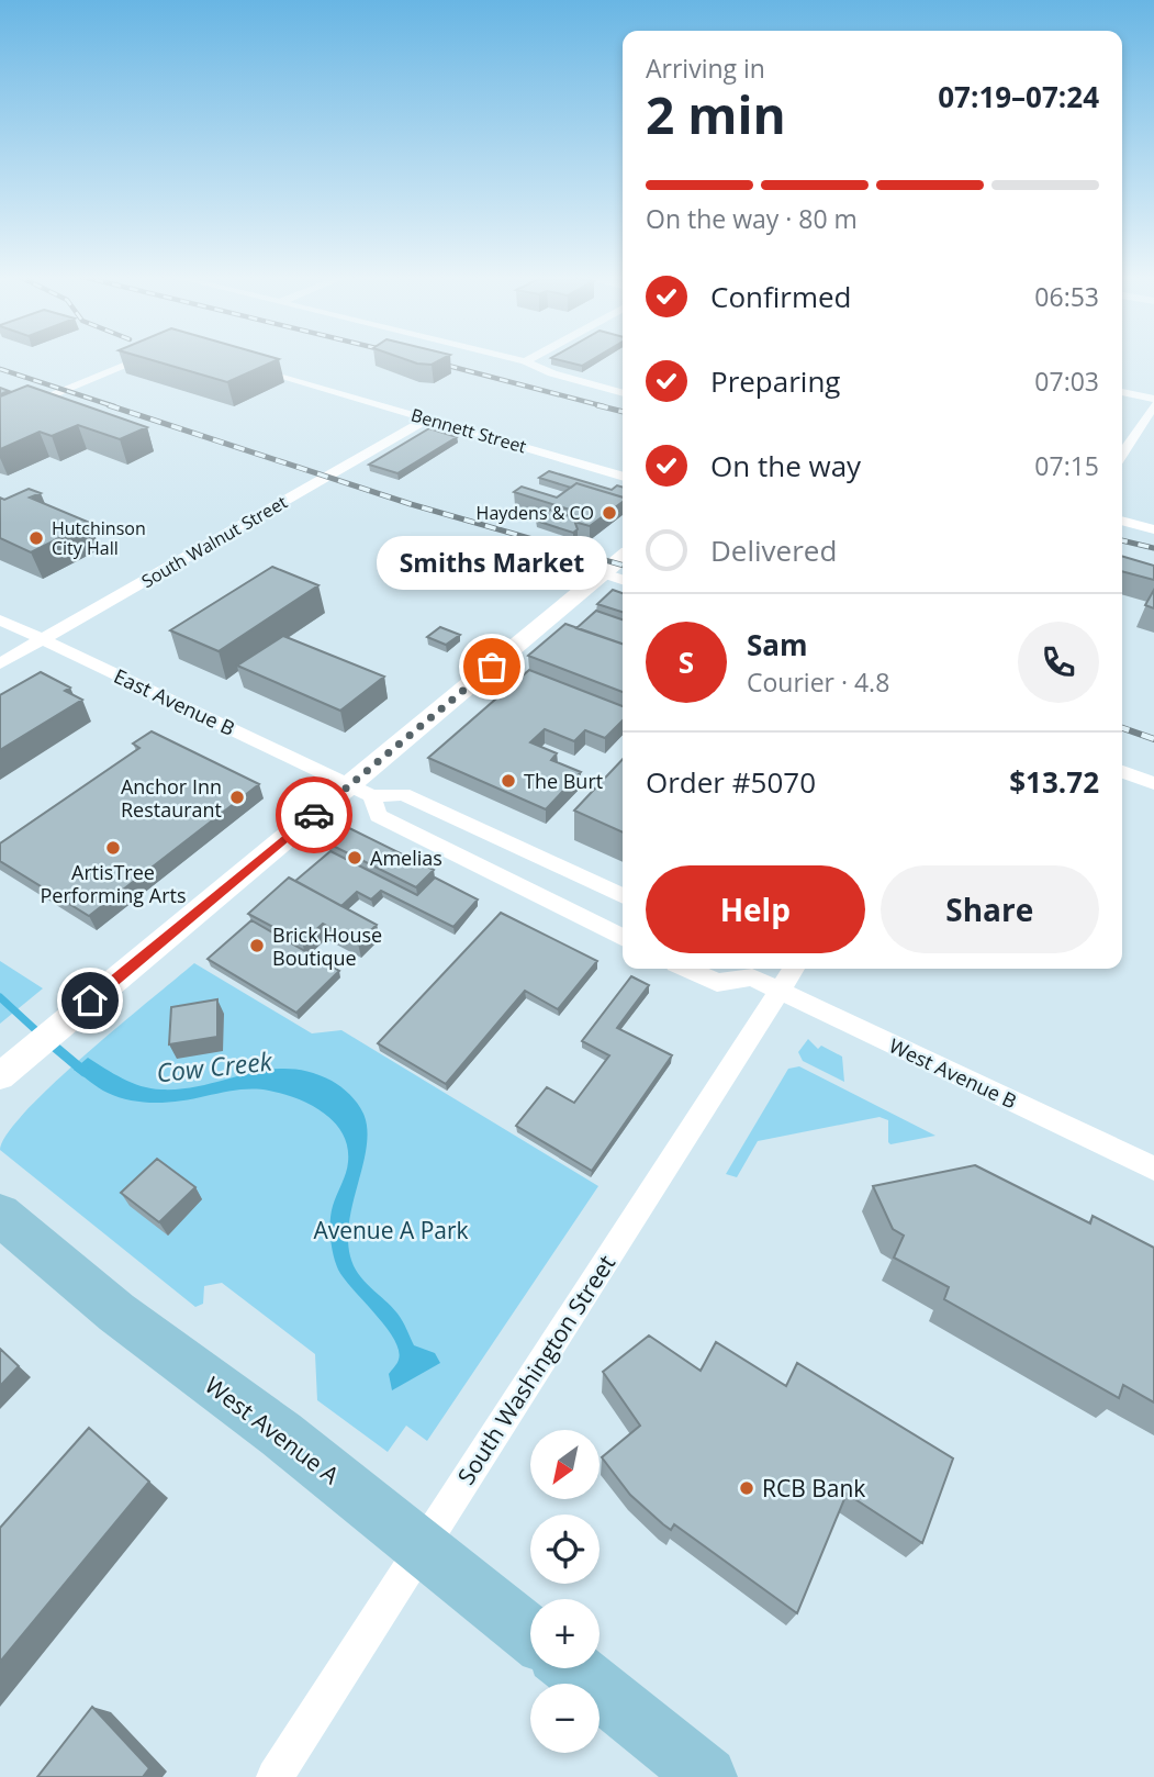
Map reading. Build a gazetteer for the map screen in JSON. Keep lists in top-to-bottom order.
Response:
{
  "streets": {
    "main road": ["West Avenue A"],
    "street": [
      "Bennett Street",
      "South Walnut Street",
      "East Avenue B",
      "West Avenue B",
      "South Washington Street"
    ]
  },
  "crossings": [
    ["Bennett Street", "South Walnut Street"],
    ["South Walnut Street", "East Avenue B"],
    ["West Avenue B", "South Washington Street"],
    ["South Washington Street", "West Avenue A"]
  ],
  "water": ["Cow Creek"],
  "parks": ["Avenue A Park"],
  "places": [
    "Haydens & CO",
    "Hutchinson City Hall",
    "Smiths Market",
    "The Burt",
    "Anchor Inn Restaurant",
    "ArtisTree Performing Arts",
    "Amelias",
    "Brick House Boutique",
    "RCB Bank"
  ],
  "north": "bottom left",
  "page": {
    "heading": ["2 min", "Arriving in", "07:19–07:24"],
    "panel": [
      "Sam",
      "Courier · 4.8",
      "Order #5070",
      "$13.72"
    ],
    "bar": "On the way · 80 m",
    "list": [
      ["Confirmed", "06:53"],
      ["Preparing", "07:03"],
      ["On the way", "07:15"],
      "Delivered"
    ],
    "bubble": "Smiths Market",
    "round": "S",
    "buttons": ["Help", "Share"],
    "map_buttons": ["+", "−"]
  }
}
